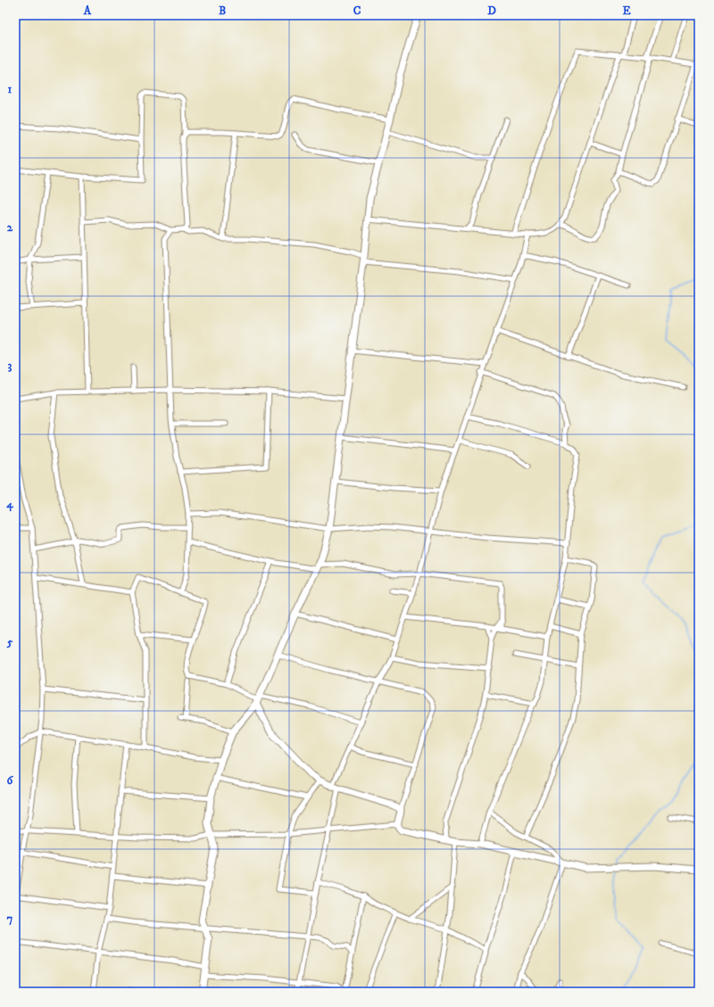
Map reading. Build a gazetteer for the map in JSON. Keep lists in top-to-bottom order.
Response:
{
  "grid": {
    "columns": [
      "A",
      "B",
      "C",
      "D",
      "E"
    ],
    "rows": [
      "1",
      "2",
      "3",
      "4",
      "5",
      "6",
      "7"
    ]
  }
}
